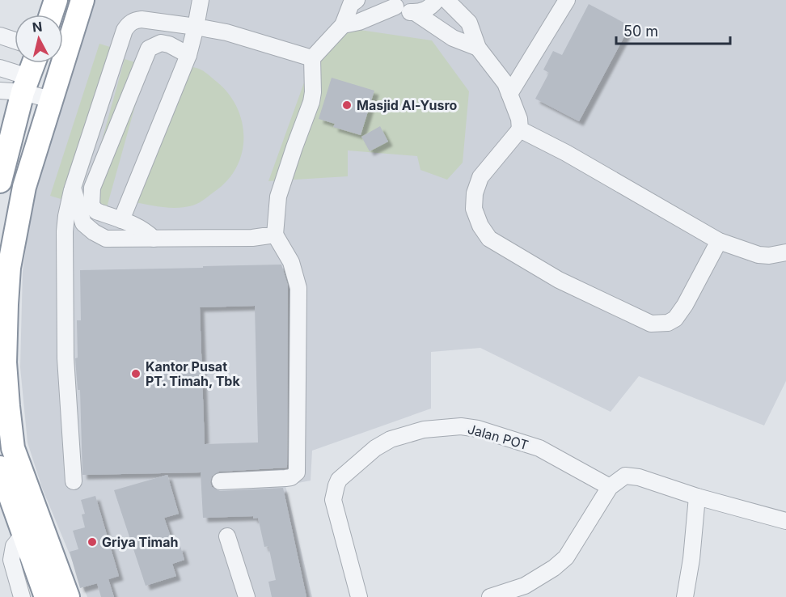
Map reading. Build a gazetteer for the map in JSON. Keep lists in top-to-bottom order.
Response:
{
  "streets": {
    "street": ["Jalan POT"]
  },
  "places": ["Masjid Al-Yusro", "Kantor Pusat PT. Timah, Tbk", "Griya Timah"],
  "scale_bar": "50 m",
  "north": "top"
}
